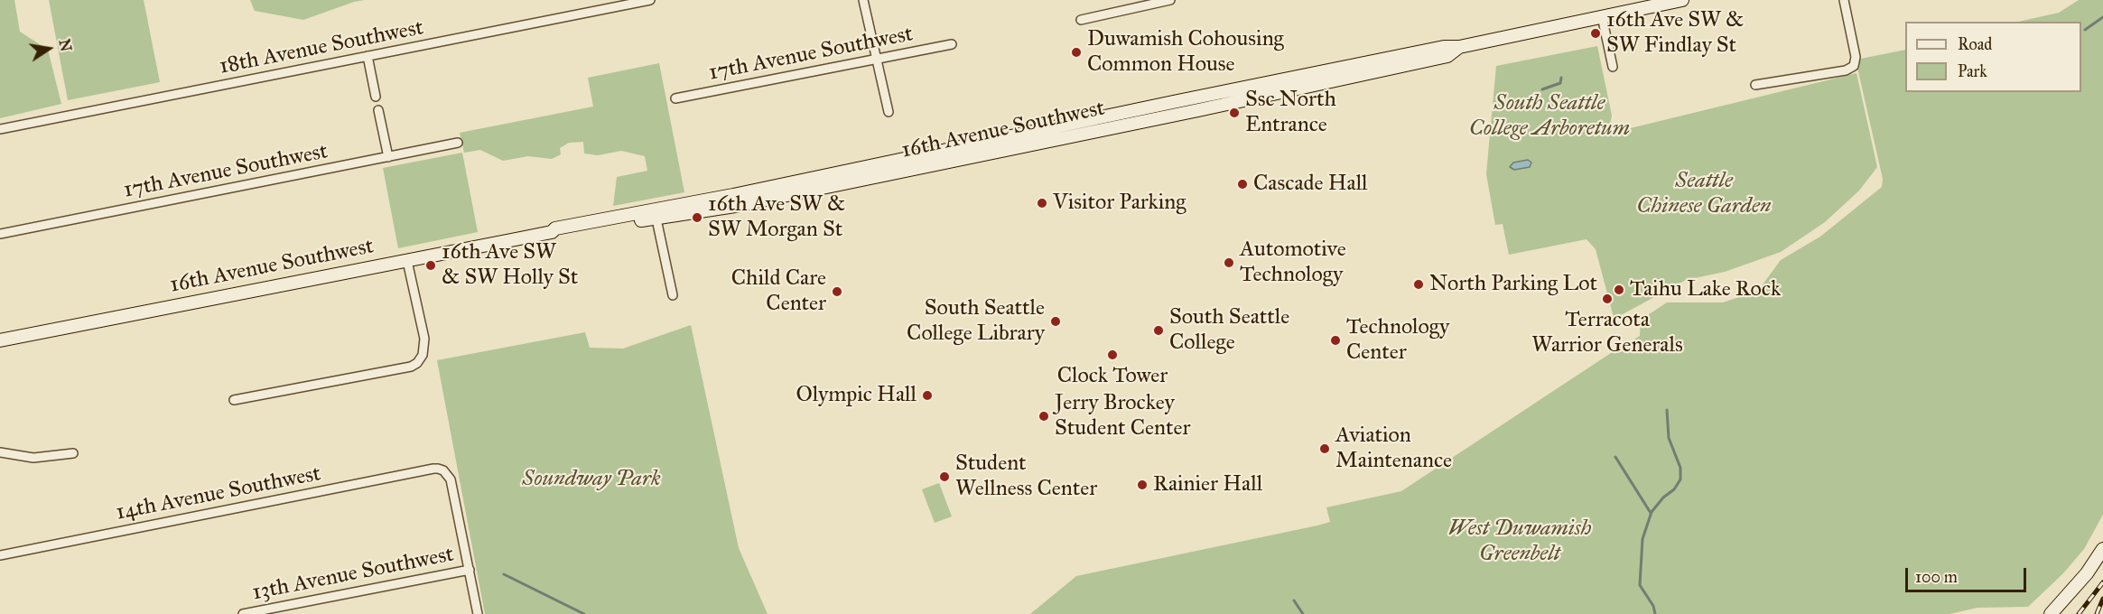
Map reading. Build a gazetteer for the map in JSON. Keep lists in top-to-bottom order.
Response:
{
  "streets": {
    "street": [
      "18th Avenue Southwest",
      "17th Avenue Southwest",
      "16th Avenue Southwest",
      "14th Avenue Southwest",
      "13th Avenue Southwest"
    ]
  },
  "crossings": [
    ["14th Avenue Southwest", "13th Avenue Southwest"]
  ],
  "parks": [
    "South Seattle College Arboretum",
    "Seattle Chinese Garden",
    "Soundway Park",
    "West Duwamish Greenbelt"
  ],
  "places": [
    "16th Ave SW & SW Findlay St",
    "Duwamish Cohousing Common House",
    "Ssc North Entrance",
    "Cascade Hall",
    "Visitor Parking",
    "16th Ave SW & SW Morgan St",
    "Automotive Technology",
    "16th Ave SW & SW Holly St",
    "North Parking Lot",
    "Taihu Lake Rock",
    "Child Care Center",
    "Terracota Warrior Generals",
    "South Seattle College Library",
    "South Seattle College",
    "Technology Center",
    "Clock Tower",
    "Olympic Hall",
    "Jerry Brockey Student Center",
    "Aviation Maintenance",
    "Student Wellness Center",
    "Rainier Hall"
  ],
  "legend": ["Road", "Park"],
  "scale_bar": "100 m",
  "north": "right"
}
